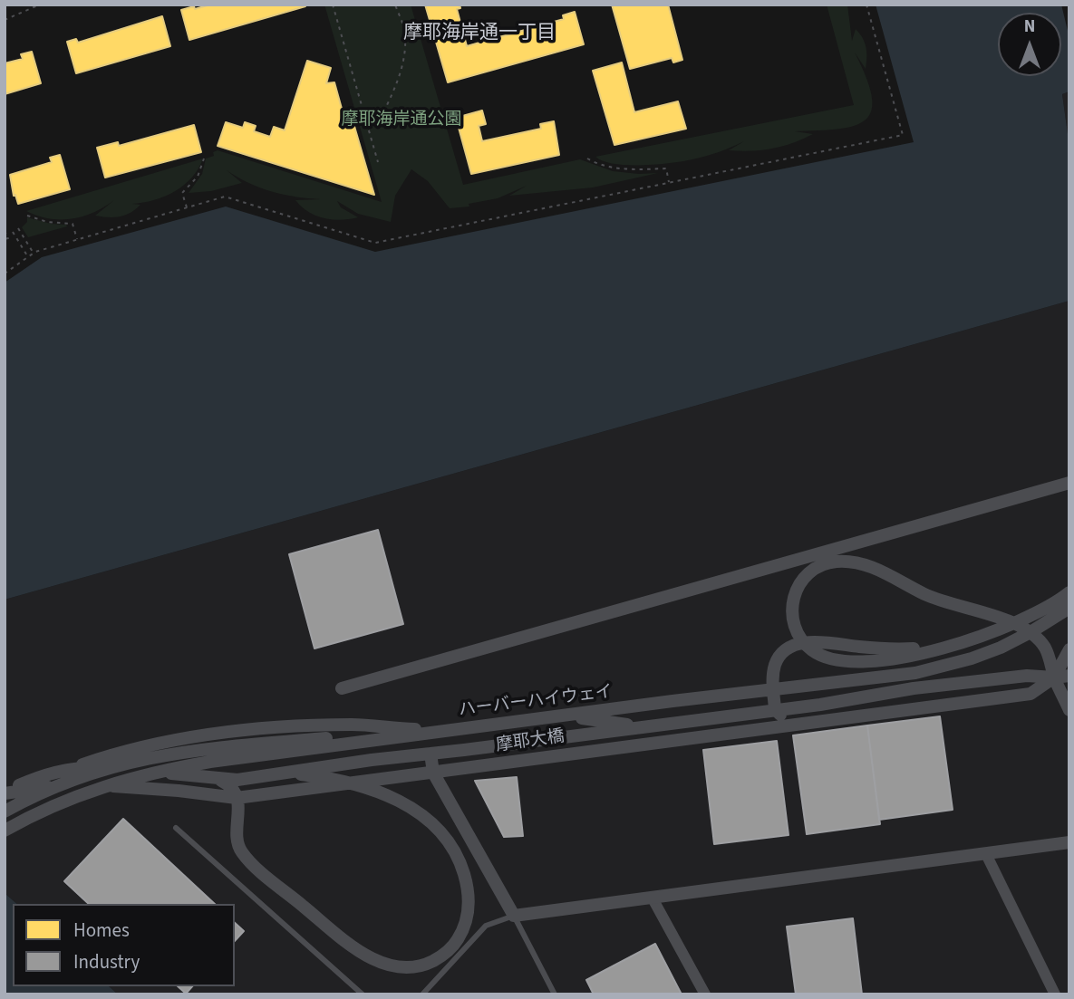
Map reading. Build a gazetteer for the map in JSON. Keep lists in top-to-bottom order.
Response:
{
  "streets": {
    "street": ["ハーバーハイウェイ", "摩耶大橋"]
  },
  "districts": ["摩耶海岸通一丁目"],
  "parks": ["摩耶海岸通公園"],
  "legend": ["Homes", "Industry"],
  "north": "top"
}
